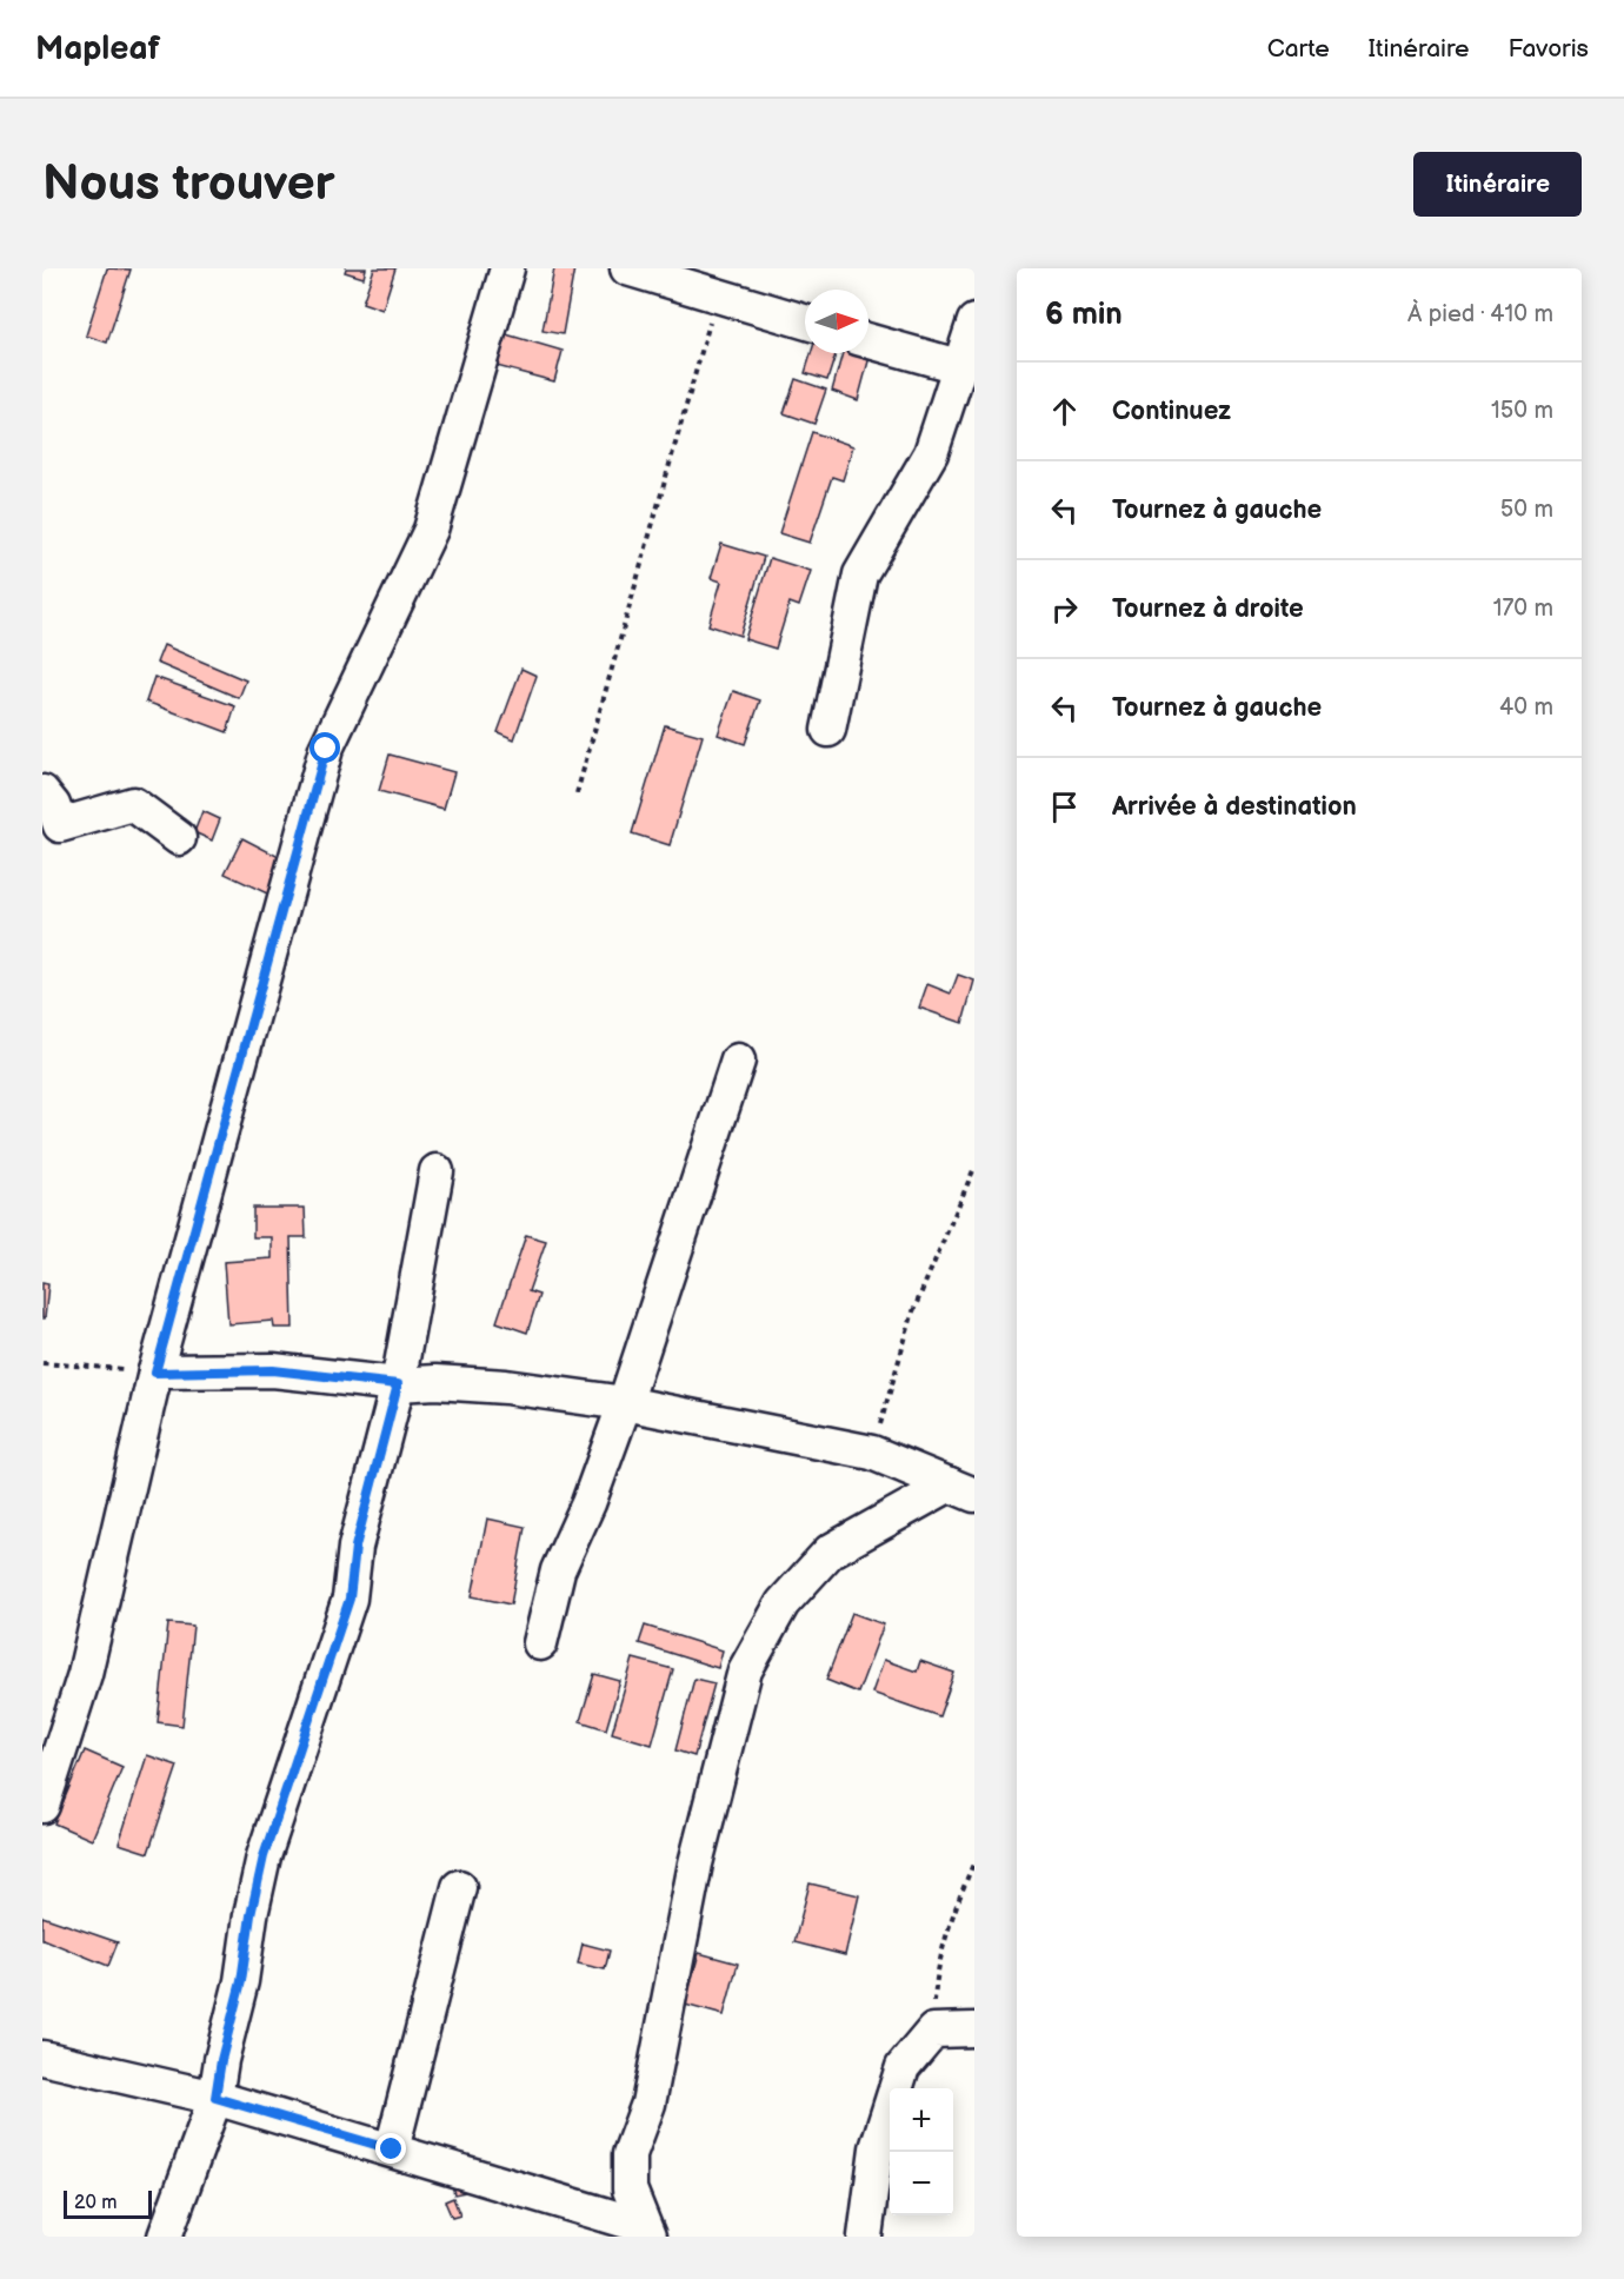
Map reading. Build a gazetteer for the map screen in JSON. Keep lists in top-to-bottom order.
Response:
{
  "scale_bar": "20 m",
  "north": "right",
  "page": {
    "header": "Mapleaf",
    "nav": ["Carte", "Itinéraire", "Favoris"],
    "buttons": "Itinéraire",
    "title": "Nous trouver",
    "heading": ["6 min", "À pied · 410 m"],
    "list": [
      ["Continuez", "150 m"],
      ["Tournez à gauche", "50 m"],
      ["Tournez à droite", "170 m"],
      ["Tournez à gauche", "40 m"],
      "Arrivée à destination"
    ],
    "map_buttons": ["+", "−"],
    "scale": "20 m"
  }
}
